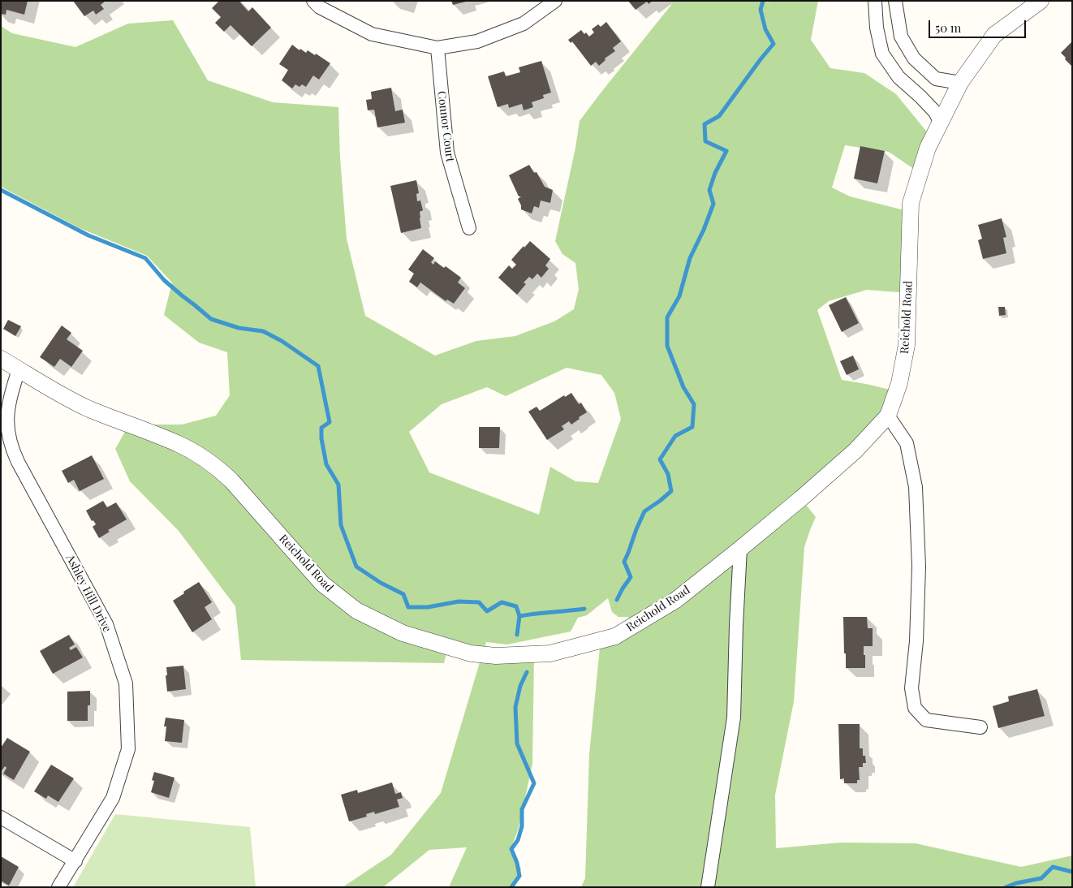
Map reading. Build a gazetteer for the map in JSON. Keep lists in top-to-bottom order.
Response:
{
  "streets": {
    "street": ["Connor Court", "Reichold Road", "Ashley Hill Drive"]
  },
  "crossings": [
    ["Reichold Road", "Ashley Hill Drive"]
  ],
  "scale_bar": "50 m"
}
